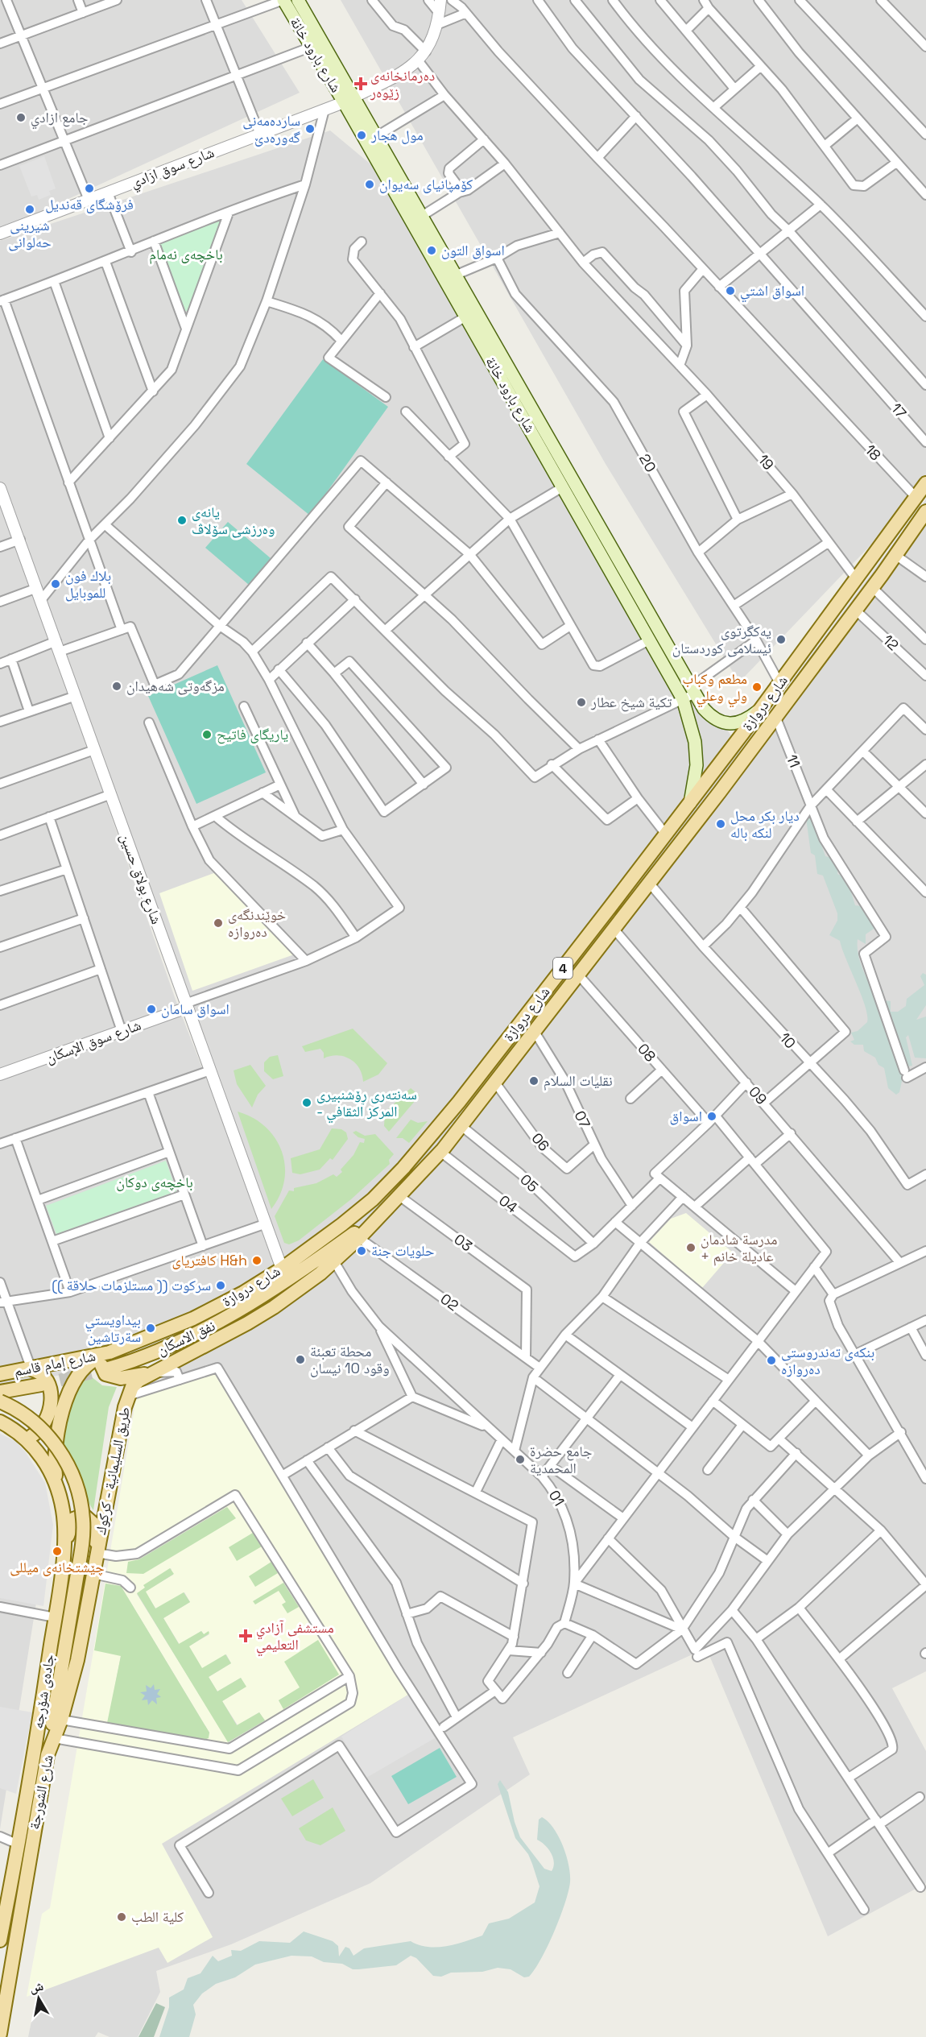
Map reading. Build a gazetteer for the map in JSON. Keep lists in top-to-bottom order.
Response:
{
  "streets": {
    "main road": [
      "شارع بارود خانة",
      "شارع دروازة",
      "4",
      "نفق الاسكان",
      "شارع إمام قاسم",
      "طريق السليمانية - كركوك",
      "جادەی شۆرجە",
      "شارع الشورجة"
    ],
    "street": [
      "شارع سوق ازادي",
      "17",
      "18",
      "19",
      "20",
      "12",
      "11",
      "شارع بولاق حسين",
      "10",
      "شارع سوق الإسكان",
      "08",
      "09",
      "07",
      "06",
      "05",
      "04",
      "03",
      "02",
      "01"
    ]
  },
  "crossings": [
    ["شارع بارود خانة", "شارع سوق ازادي"],
    ["شارع بارود خانة", "شارع دروازة"],
    ["شارع سوق ازادي", "19"],
    ["18", "شارع دروازة"],
    ["19", "شارع دروازة"],
    ["20", "شارع دروازة"],
    ["12", "شارع دروازة"],
    ["شارع دروازة", "11"],
    ["شارع دروازة", "شارع بولاق حسين"],
    ["شارع دروازة", "10"],
    ["شارع دروازة", "08"],
    ["شارع دروازة", "09"],
    ["شارع دروازة", "07"],
    ["شارع دروازة", "06"],
    ["شارع دروازة", "05"],
    ["شارع دروازة", "04"],
    ["شارع دروازة", "03"],
    ["شارع دروازة", "شارع إمام قاسم"],
    ["شارع بولاق حسين", "شارع سوق الإسكان"],
    ["07", "06"],
    ["05", "04"],
    ["03", "02"],
    ["طريق السليمانية - كركوك", "شارع الشورجة"]
  ],
  "parks": ["باخچەی نەمام", "باخچەی دوکان"],
  "places": {
    "health": ["دەرمانخانەی زێوەر", "مستشفى آزادي التعليمي"],
    "other": [
      "جامع ازادي",
      "ساردەمەنی گەورەدێ",
      "مول هجار",
      "کۆمپانیای سەیوان",
      "فرۆشگای قەندیل",
      "شیرینی حەلوانی",
      "اسواق التون",
      "اسواق اشتي",
      "یانەی وەرزشی سۆلاڤ",
      "بلاك فون للموبايل",
      "یەکگرتوی ئیسلامی کوردستان",
      "مزگەوتی شەهیدان",
      "مطعم وكباب ولي وعلي",
      "تكية شيخ عطار",
      "یاریگای فاتیح",
      "ديار بكر محل لنكه باله",
      "خوێندنگەی دەروازە",
      "اسواق سامان",
      "نقليات السلام",
      "سەنتەری ڕۆشنبیری - المرکز الثقافي",
      "اسواق",
      "مدرسة شادمان + عاديلة خانم",
      "حلویات جنة",
      "کافتریای H&h",
      "سركوت (( مستلزمات حلاقة ))",
      "بيداويستي سةرتاشين",
      "محطة تعبئة وقود 10 نيسان",
      "بنکەی تەندروستی دەروازە",
      "جامع حضرة المحمدية",
      "چێشتخانەی میللی",
      "كلية الطب"
    ]
  },
  "north": "top"
}
